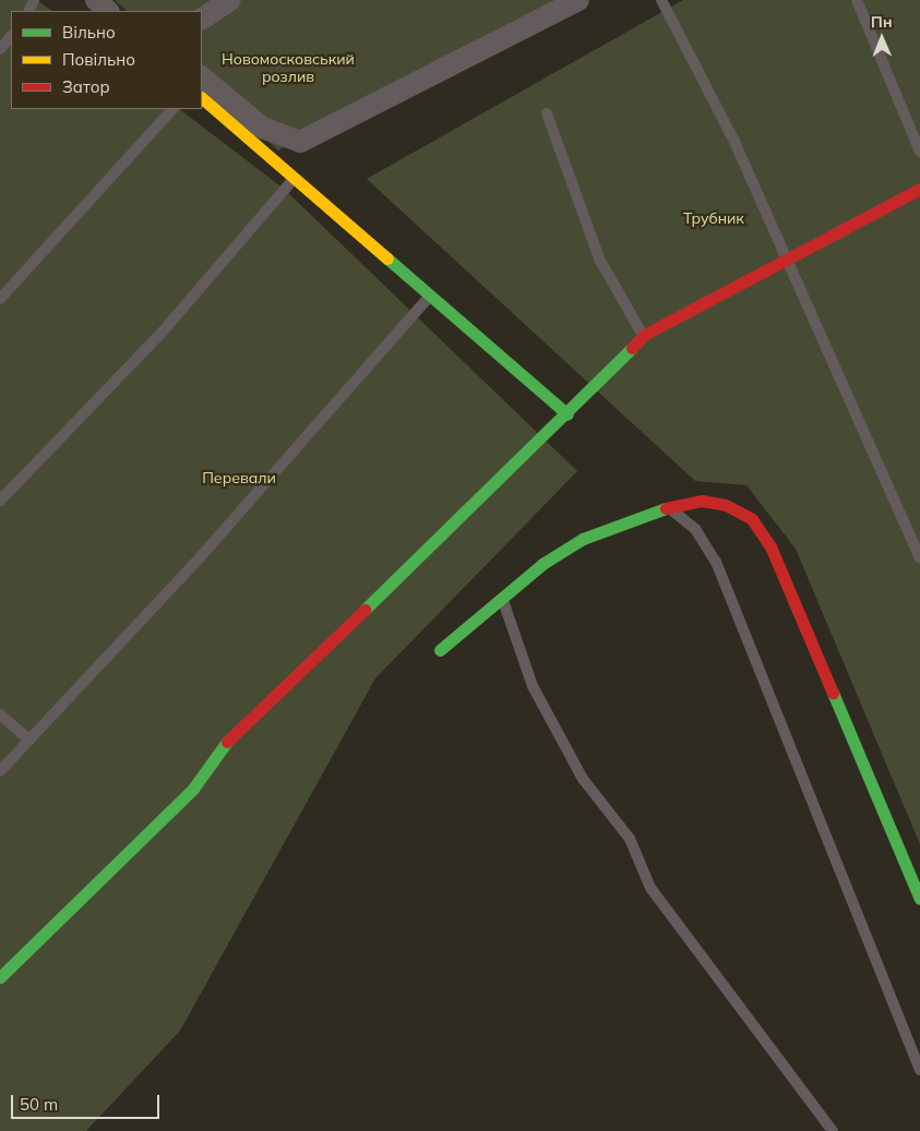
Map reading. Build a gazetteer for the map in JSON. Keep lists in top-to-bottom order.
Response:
{
  "parks": ["Новомосковський розлив", "Трубник", "Перевали"],
  "legend": ["Вільно", "Повільно", "Затор"],
  "scale_bar": "50 m",
  "north": "top"
}
